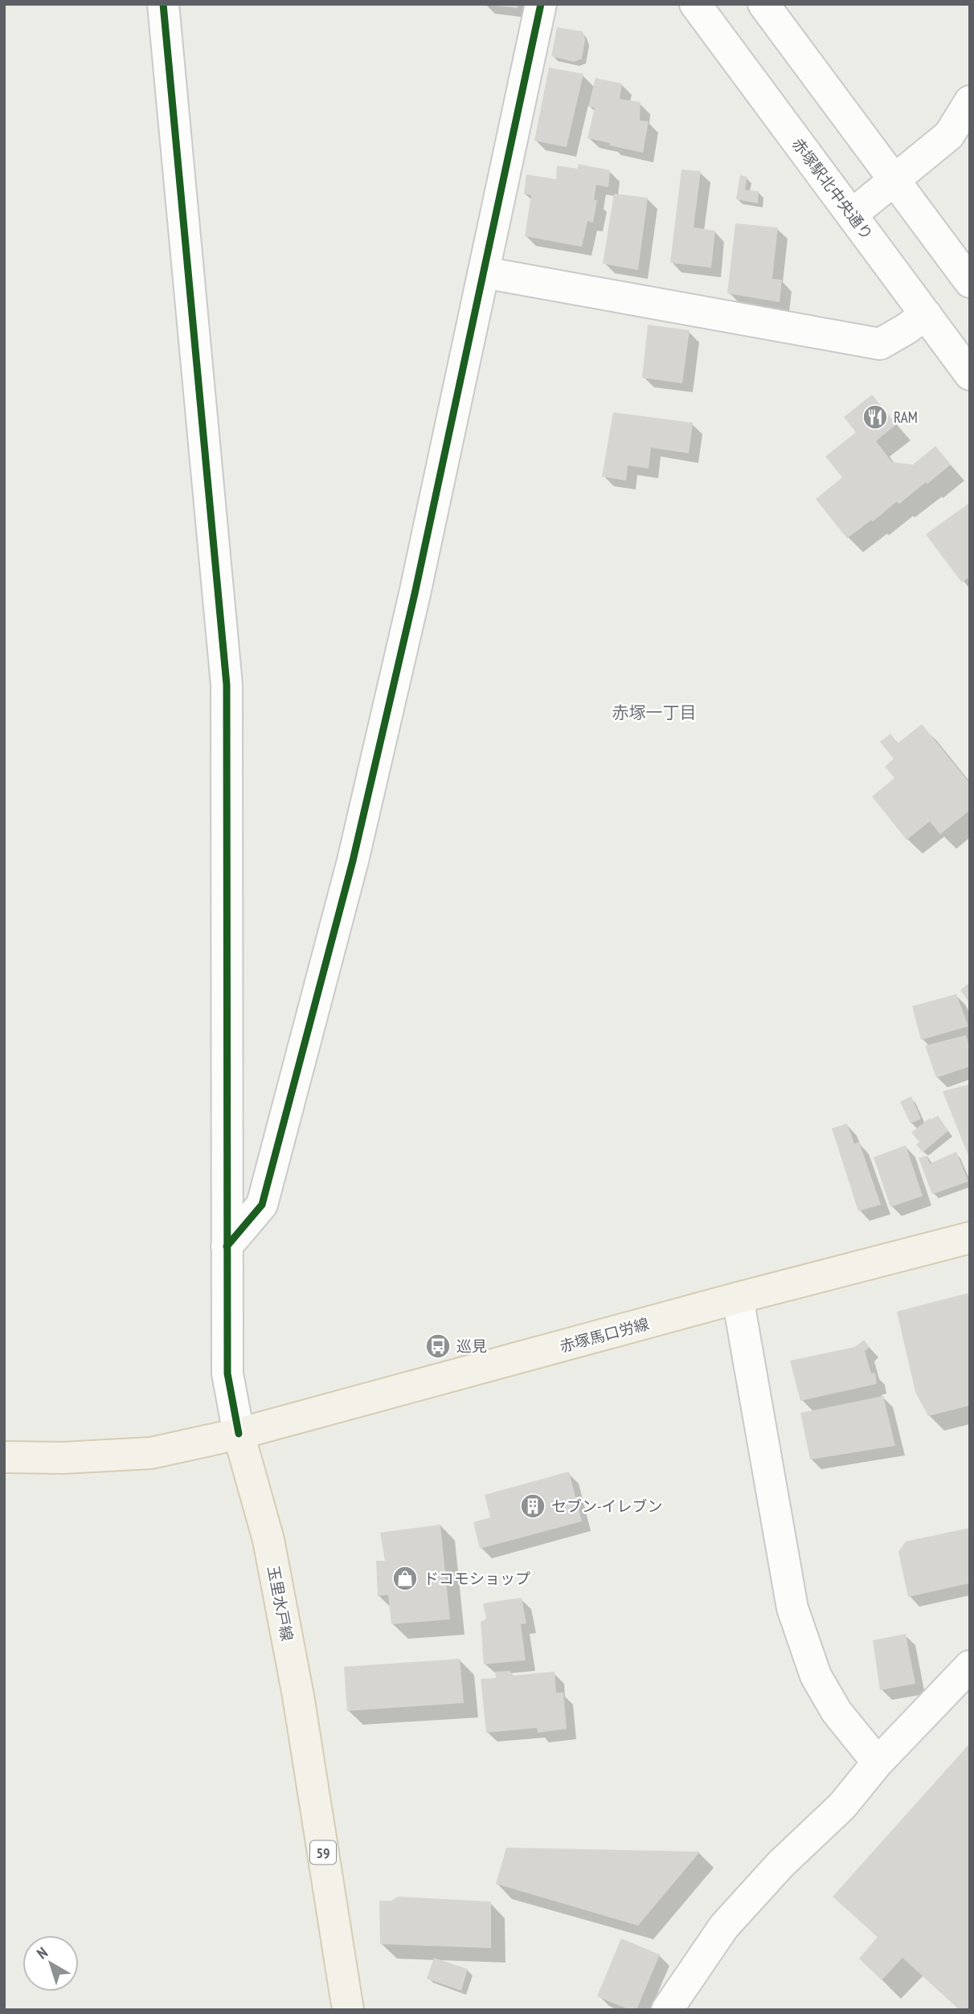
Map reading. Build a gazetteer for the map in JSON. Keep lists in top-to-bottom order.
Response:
{
  "streets": {
    "main road": ["赤塚馬口労線", "玉里水戸線", "59"],
    "street": ["赤塚駅北中央通り"]
  },
  "crossings": [
    ["赤塚馬口労線", "玉里水戸線"]
  ],
  "districts": ["赤塚一丁目"],
  "places": {
    "restaurant": ["RAM"],
    "bus stop": ["巡見"],
    "building": ["セブン-イレブン"],
    "shop": ["ドコモショップ"]
  },
  "north": "top left"
}
